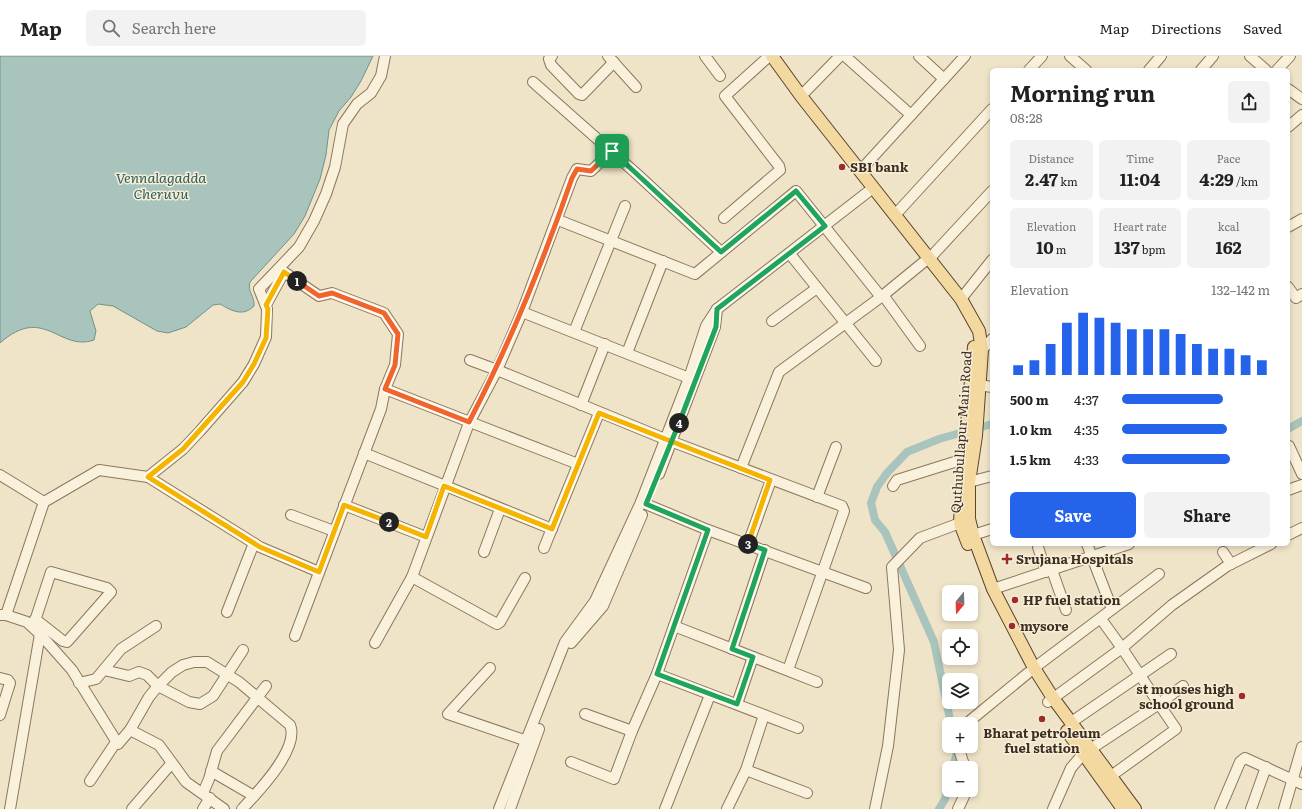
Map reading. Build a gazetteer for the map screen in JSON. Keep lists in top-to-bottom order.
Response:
{
  "streets": {
    "main road": ["Quthubullapur Main Road"]
  },
  "water": ["Vennalagadda Cheruvu"],
  "places": {
    "other": [
      "SBI bank",
      "HP fuel station",
      "mysore",
      "st mouses high school ground",
      "Bharat petroleum fuel station"
    ],
    "health": ["Srujana Hospitals"]
  },
  "north": "bottom",
  "page": {
    "header": "Map",
    "search": "Search here",
    "nav": ["Map", "Directions", "Saved"],
    "heading": ["Morning run", "08:28"],
    "stats": [
      ["Distance", "2.47 km"],
      ["Time", "11:04"],
      ["Pace", "4:29 /km"],
      ["Elevation", "10 m"],
      ["Heart rate", "137 bpm"],
      ["kcal", "162"]
    ],
    "pins": [
      "1",
      "4",
      "2",
      "3"
    ],
    "chart": ["Elevation", "132–142 m"],
    "list": [
      {
        "name": "500 m",
        "note": "4:37"
      },
      {
        "name": "1.0 km",
        "note": "4:35"
      },
      {
        "name": "1.5 km",
        "note": "4:33"
      }
    ],
    "buttons": ["Save", "Share"],
    "map_buttons": ["+", "−"]
  }
}
